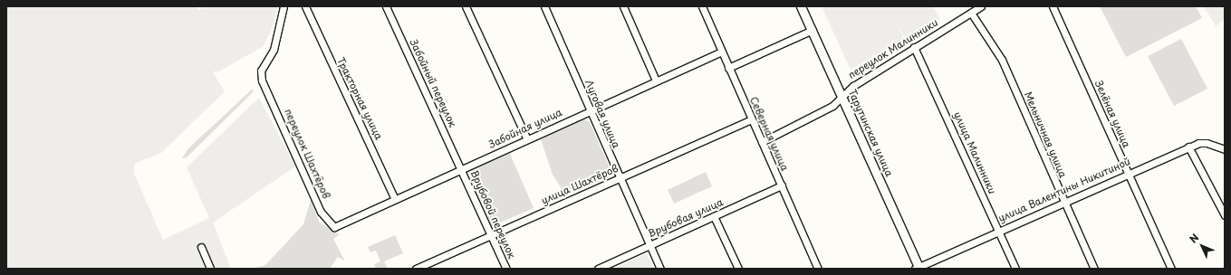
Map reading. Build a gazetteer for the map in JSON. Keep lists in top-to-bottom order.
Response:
{
  "streets": {
    "main road": ["Тарутинская улица"],
    "street": [
      "переулок Малинники",
      "Забойный переулок",
      "Тракторная улица",
      "Луговая улица",
      "Зелёная улица",
      "Забойная улица",
      "Северная улица",
      "Мельничная улица",
      "улица Малинники",
      "переулок Шахтёров",
      "улица Шахтёров",
      "улица Валентины Никитиной",
      "Врубовой переулок",
      "Врубовая улица"
    ]
  },
  "crossings": [
    ["переулок Малинники", "Тарутинская улица"],
    ["переулок Малинники", "Северная улица"],
    ["переулок Малинники", "Мельничная улица"],
    ["переулок Малинники", "улица Малинники"],
    ["Забойный переулок", "Забойная улица"],
    ["Забойный переулок", "Врубовой переулок"],
    ["Тракторная улица", "Забойная улица"],
    ["Луговая улица", "Забойная улица"],
    ["Луговая улица", "улица Шахтёров"],
    ["Луговая улица", "Врубовая улица"],
    ["Зелёная улица", "улица Валентины Никитиной"],
    ["Забойная улица", "Северная улица"],
    ["Забойная улица", "переулок Шахтёров"],
    ["Забойная улица", "Врубовой переулок"],
    ["Тарутинская улица", "улица Валентины Никитиной"],
    ["Северная улица", "улица Шахтёров"],
    ["Северная улица", "Врубовая улица"],
    ["Мельничная улица", "улица Валентины Никитиной"],
    ["улица Малинники", "улица Валентины Никитиной"],
    ["улица Шахтёров", "Врубовой переулок"]
  ],
  "north": "top left"
}
